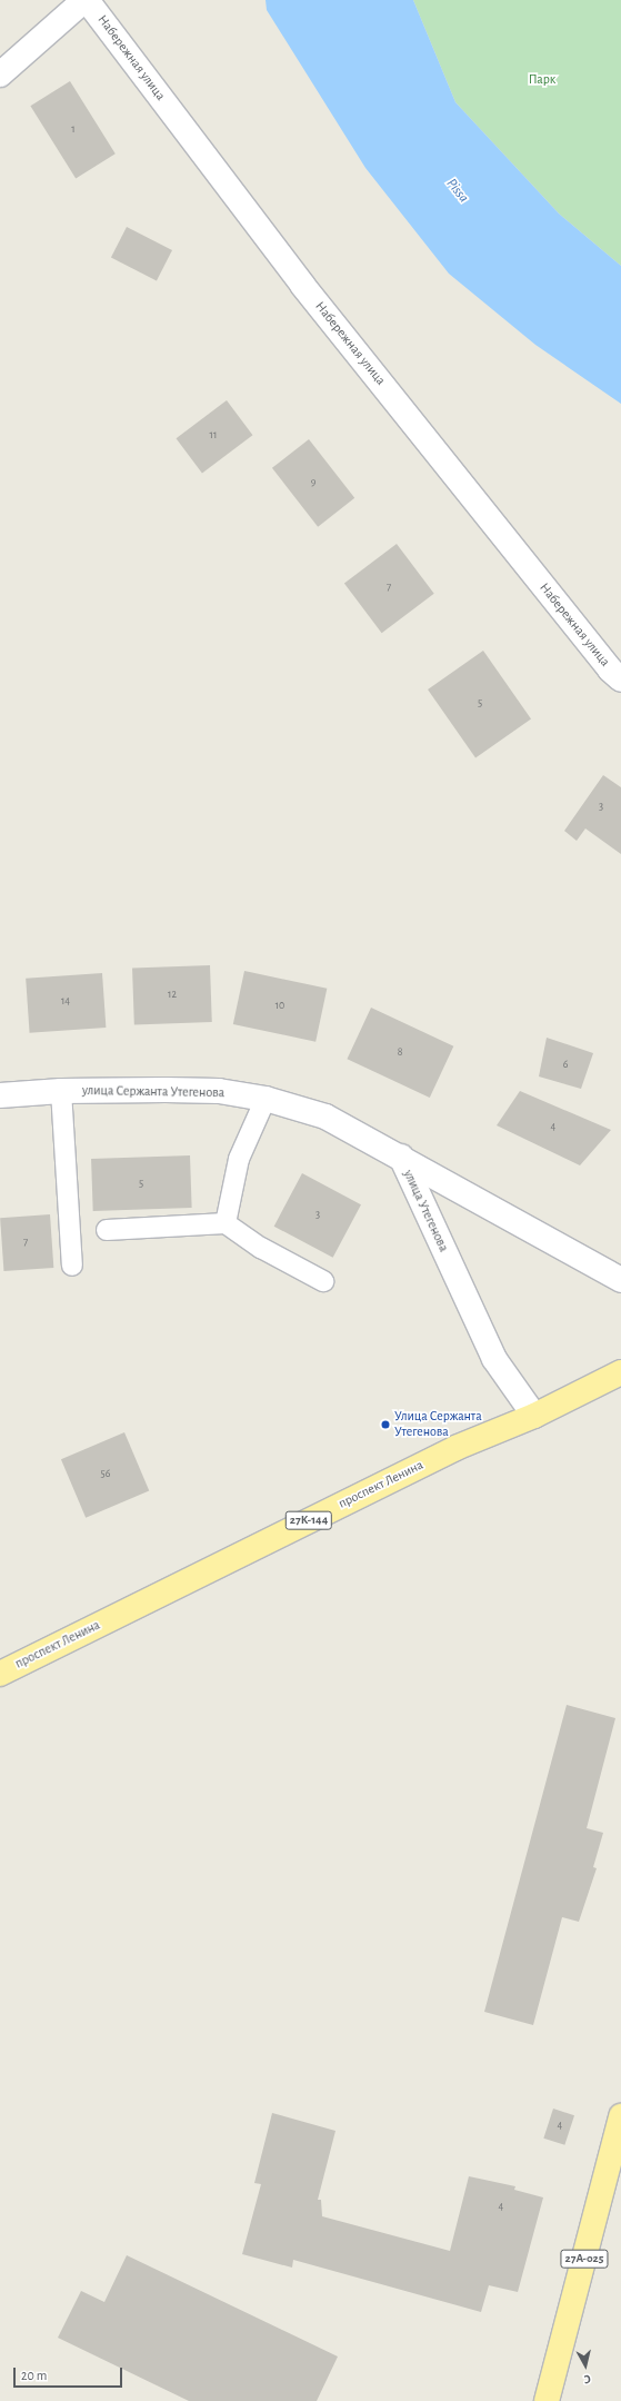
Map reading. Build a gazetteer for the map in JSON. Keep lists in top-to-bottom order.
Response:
{
  "streets": {
    "main road": ["проспект Ленина", "27К-144", "27А-025"],
    "street": ["Набережная улица", "улица Сержанта Утегенова", "улица Утегенова"]
  },
  "crossings": [
    ["улица Сержанта Утегенова", "улица Утегенова"],
    ["улица Утегенова", "проспект Ленина"]
  ],
  "water": ["Pissa"],
  "parks": ["Парк"],
  "places": ["Улица Сержанта Утегенова"],
  "house_numbers": [
    "1",
    "11",
    "9",
    "7",
    "5",
    "3",
    "12",
    "14",
    "10",
    "8",
    "6",
    "4",
    "5",
    "3",
    "7",
    "56",
    "4",
    "4"
  ],
  "scale_bar": "20 m",
  "north": "bottom"
}
